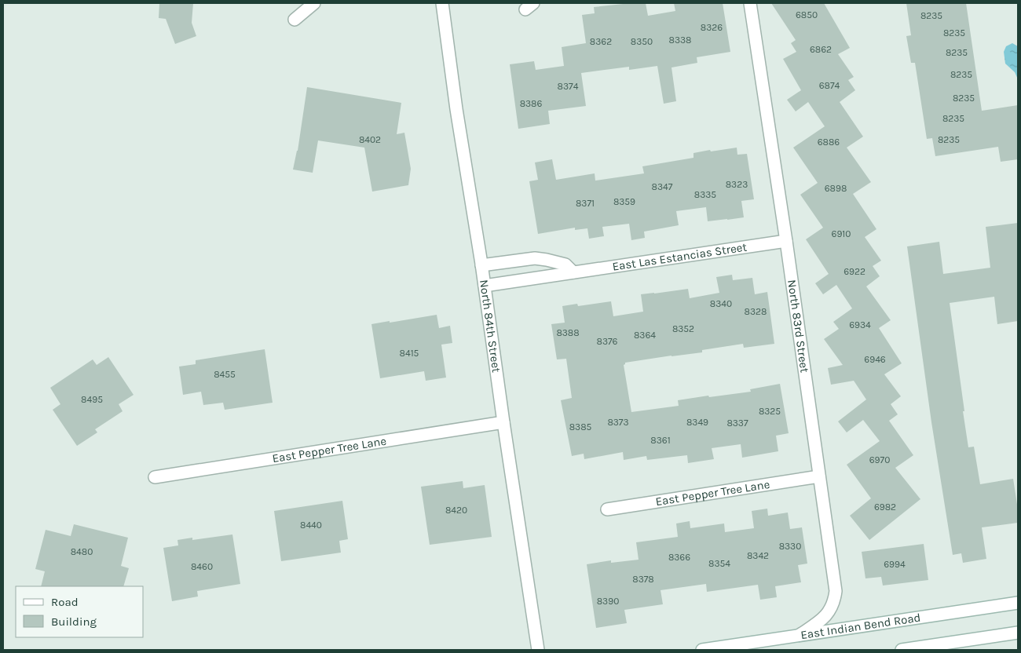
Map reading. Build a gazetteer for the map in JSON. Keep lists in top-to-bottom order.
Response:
{
  "streets": {
    "street": [
      "East Las Estancias Street",
      "North 84th Street",
      "North 83rd Street",
      "East Pepper Tree Lane",
      "East Indian Bend Road"
    ]
  },
  "crossings": [
    ["East Las Estancias Street", "North 84th Street"],
    ["East Las Estancias Street", "North 83rd Street"],
    ["North 84th Street", "East Pepper Tree Lane"],
    ["North 83rd Street", "East Pepper Tree Lane"],
    ["North 83rd Street", "East Indian Bend Road"]
  ],
  "house_numbers": [
    "6850",
    "8235",
    "8326",
    "8235",
    "8338",
    "8362",
    "8350",
    "6862",
    "8235",
    "8235",
    "6874",
    "8374",
    "8235",
    "8386",
    "8235",
    "8402",
    "8235",
    "6886",
    "8323",
    "8347",
    "6898",
    "8335",
    "8359",
    "8371",
    "6910",
    "6922",
    "8340",
    "8328",
    "6934",
    "8352",
    "8388",
    "8364",
    "8376",
    "8415",
    "6946",
    "8455",
    "8495",
    "8325",
    "8373",
    "8349",
    "8337",
    "8385",
    "8361",
    "6970",
    "6982",
    "8420",
    "8440",
    "8330",
    "8480",
    "8342",
    "8366",
    "8354",
    "6994",
    "8460",
    "8378",
    "8390"
  ],
  "legend": ["Road", "Building"]
}
